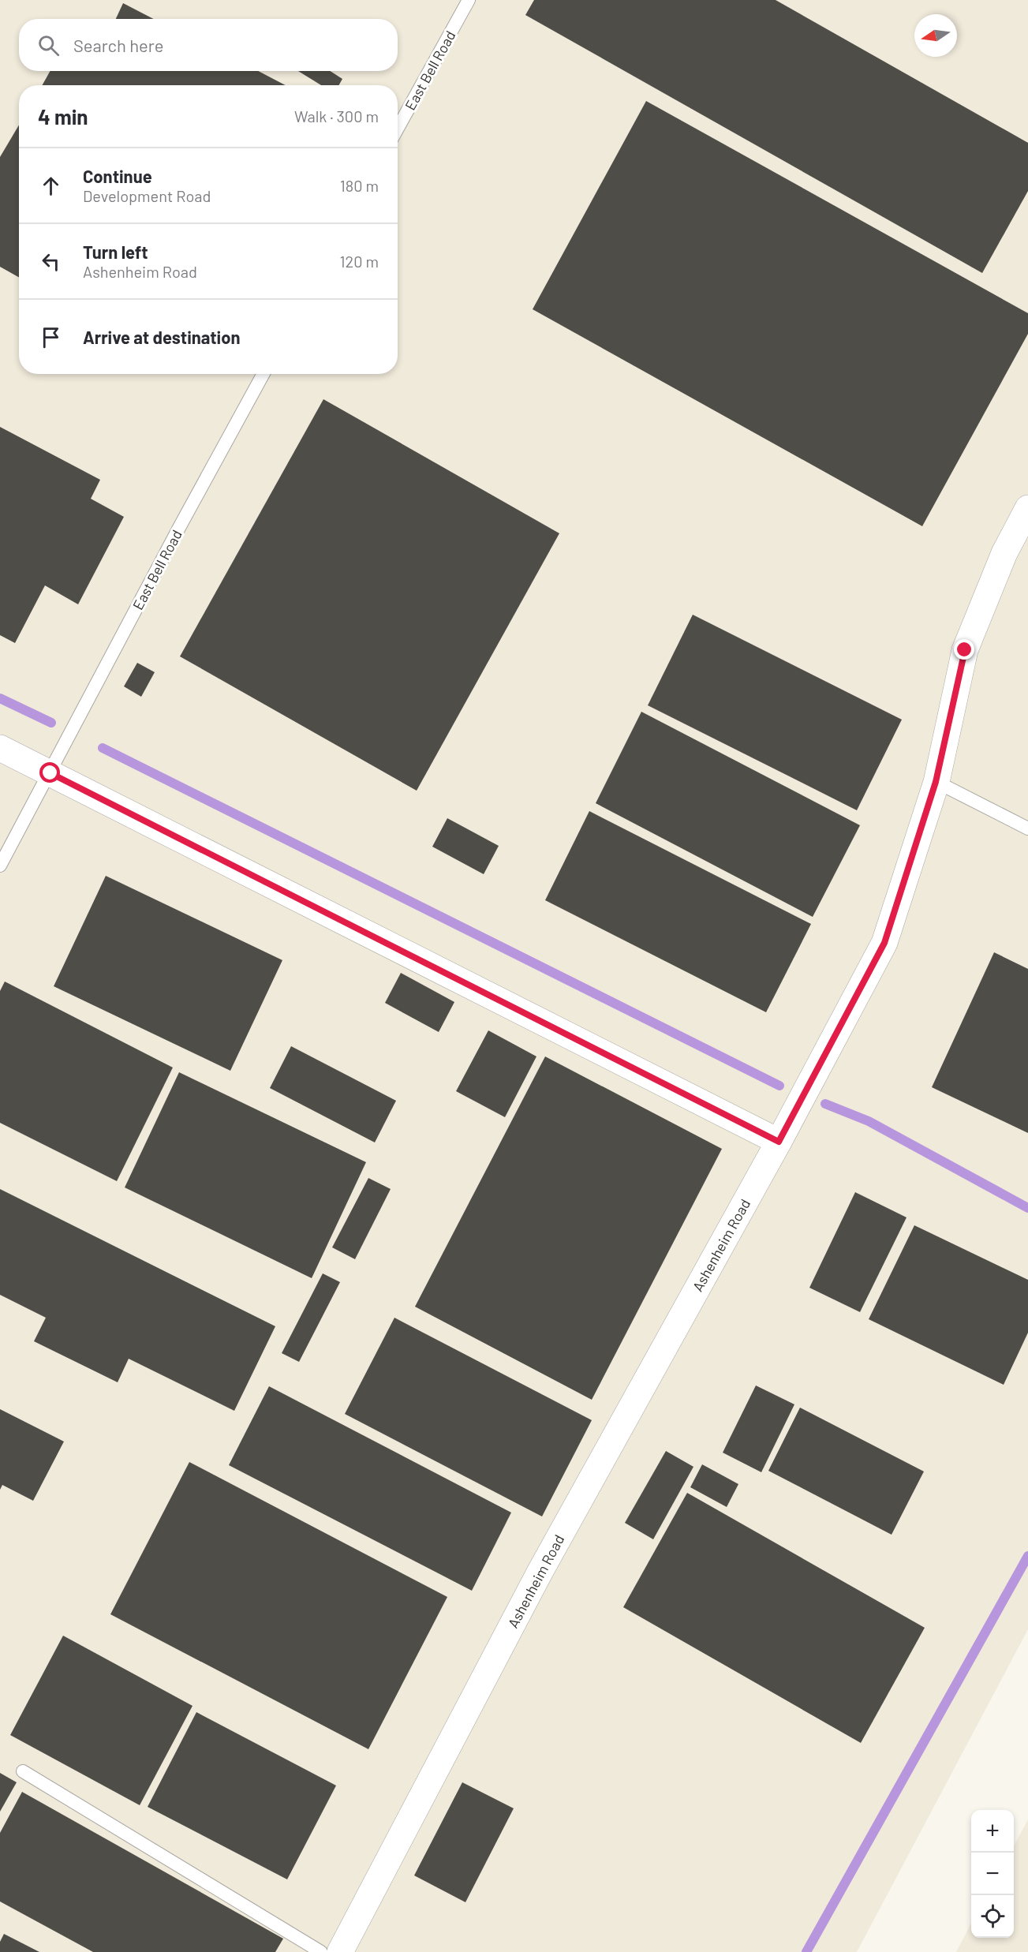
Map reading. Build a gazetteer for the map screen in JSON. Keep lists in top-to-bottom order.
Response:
{
  "streets": {
    "street": ["Ashenheim Road"],
    "lane": ["East Bell Road"]
  },
  "north": "left",
  "page": {
    "search": "Search here",
    "heading": ["4 min", "Walk · 300 m"],
    "list": [
      ["Continue", "Development Road", "180 m"],
      ["Turn left", "Ashenheim Road", "120 m"],
      "Arrive at destination"
    ],
    "map_buttons": ["+", "−"]
  }
}
